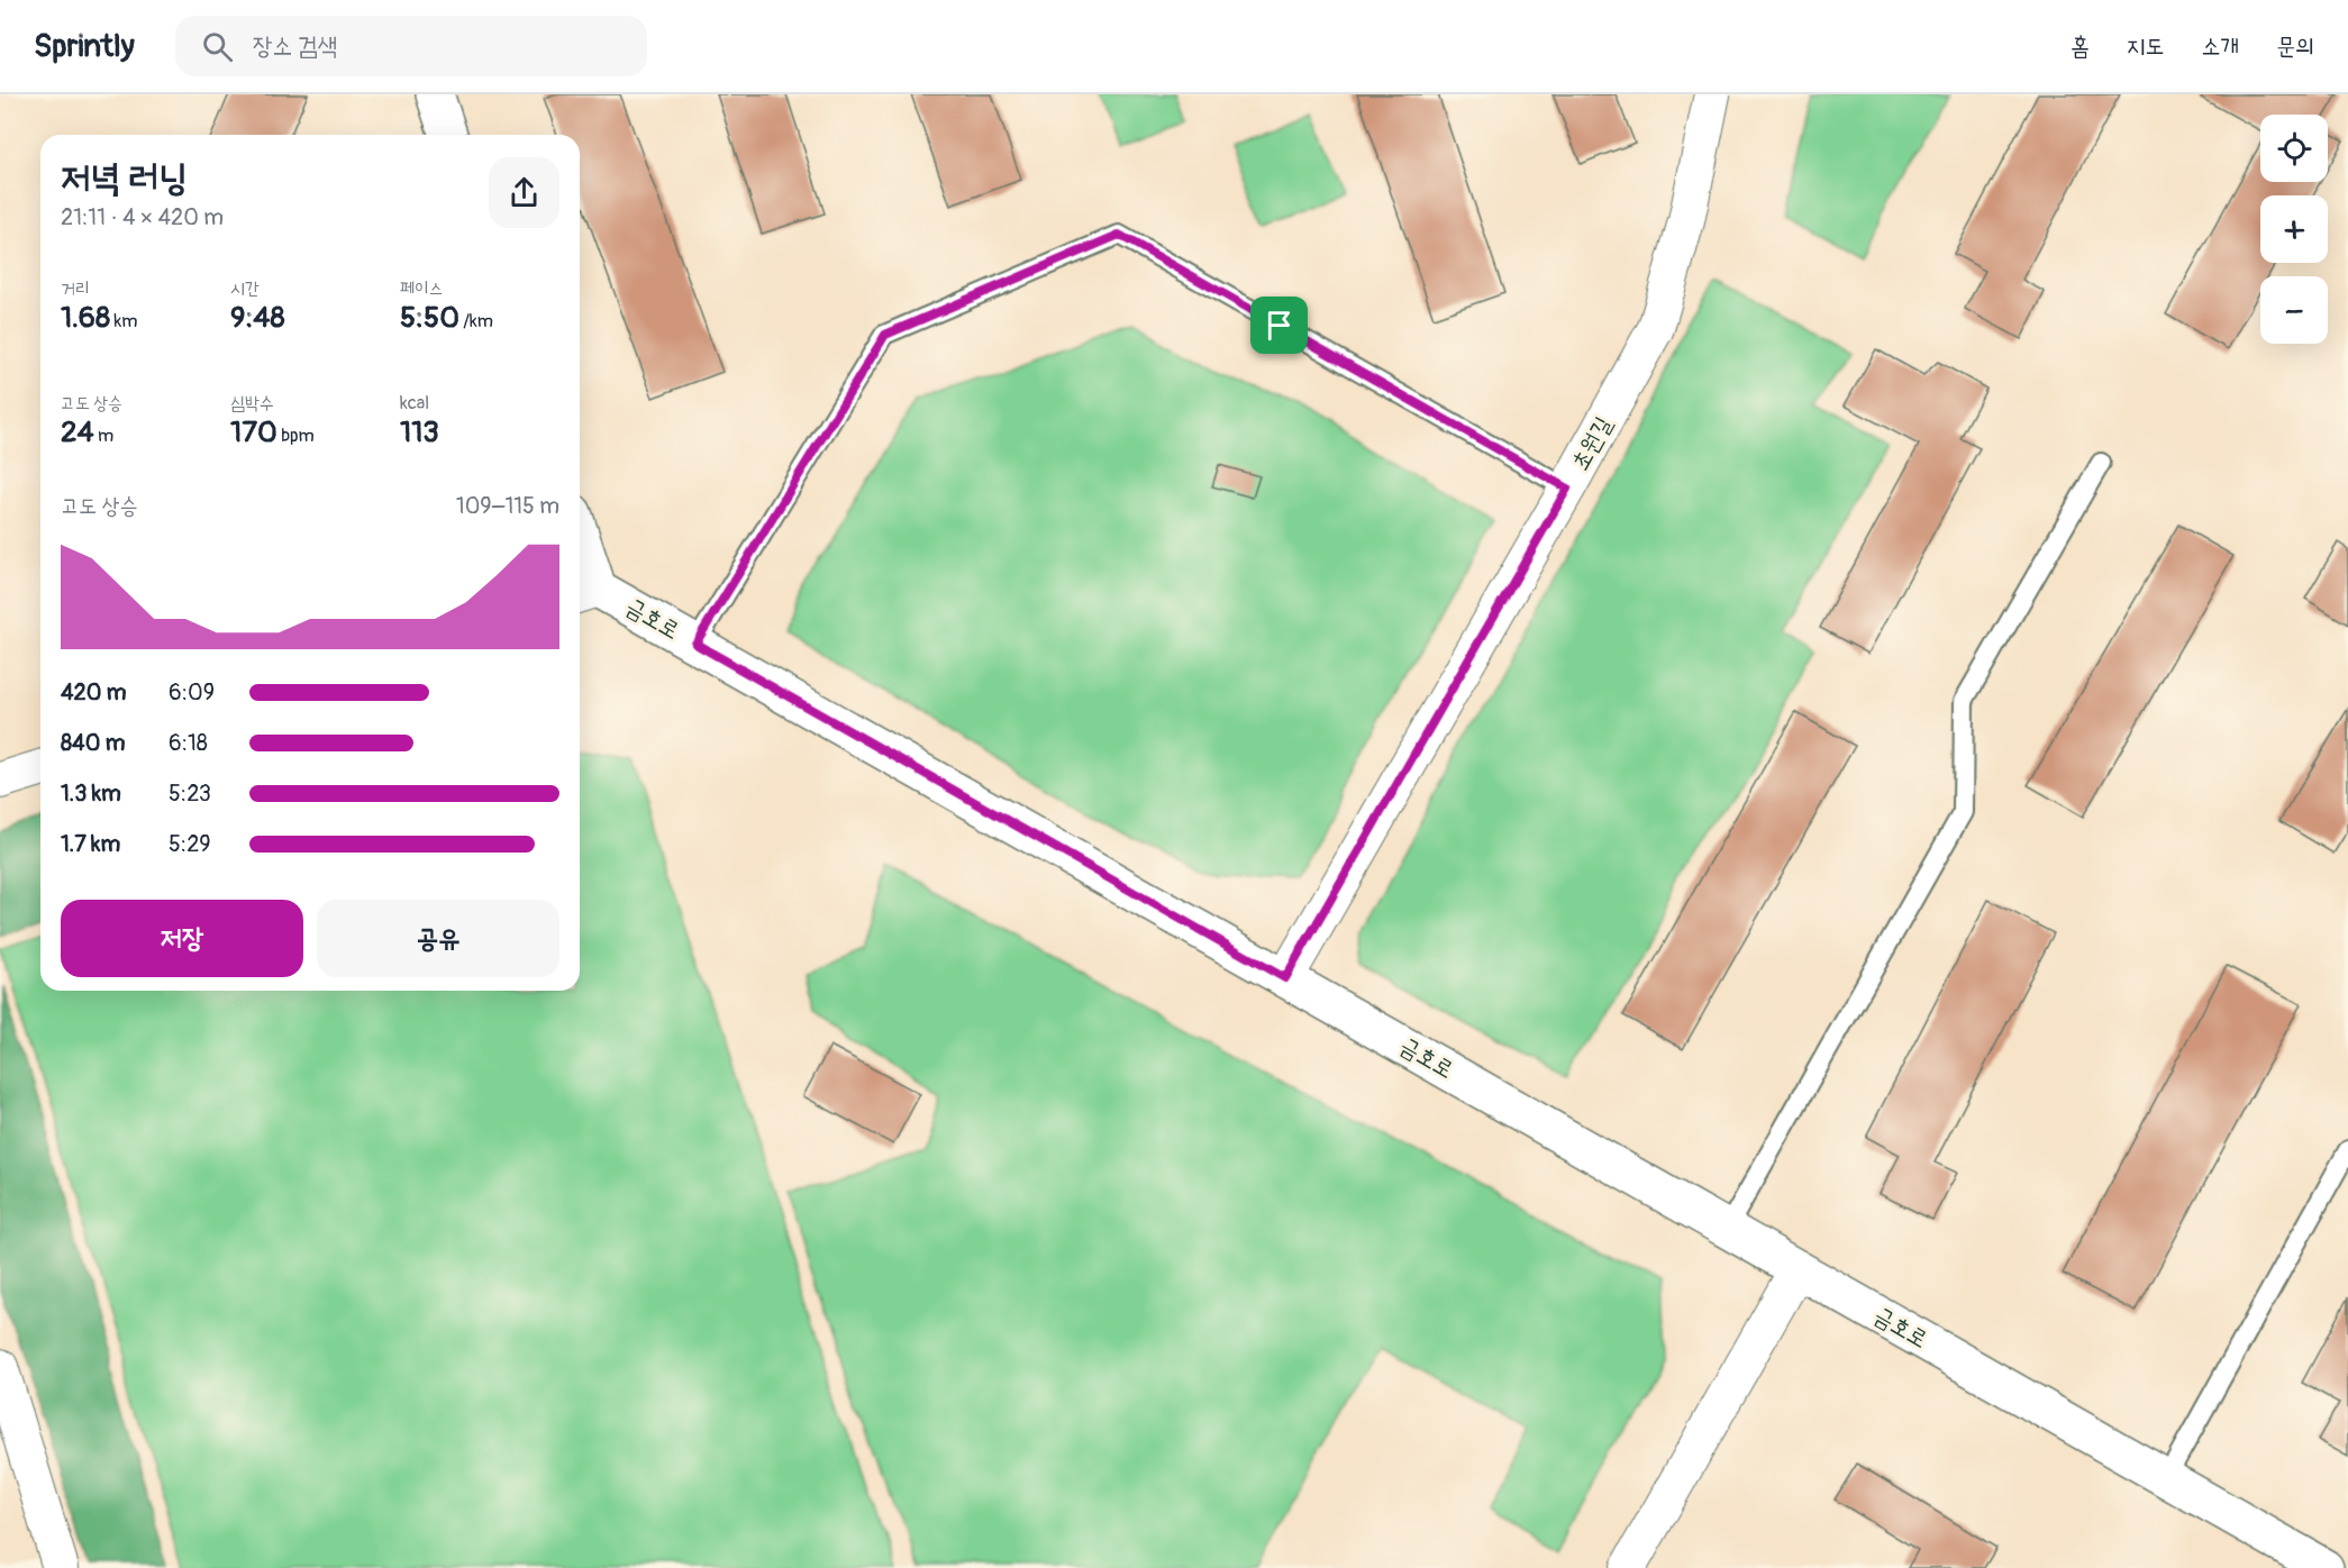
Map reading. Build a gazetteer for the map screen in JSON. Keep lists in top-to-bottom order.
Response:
{
  "streets": {
    "street": ["초원길", "금호로"]
  },
  "crossings": [
    ["초원길", "금호로"]
  ],
  "page": {
    "header": "Sprintly",
    "search": "장소 검색",
    "nav": [
      "홈",
      "지도",
      "소개",
      "문의"
    ],
    "map_buttons": ["+", "−"],
    "heading": ["저녁 러닝", "21:11 · 4 × 420 m"],
    "stats": [
      ["거리", "1.68 km"],
      ["시간", "9:48"],
      ["페이스", "5:50 /km"],
      ["고도 상승", "24 m"],
      ["심박수", "170 bpm"],
      ["kcal", "113"]
    ],
    "chart": ["고도 상승", "109–115 m"],
    "list": [
      {
        "name": "420 m",
        "note": "6:09"
      },
      {
        "name": "840 m",
        "note": "6:18"
      },
      {
        "name": "1.3 km",
        "note": "5:23"
      },
      {
        "name": "1.7 km",
        "note": "5:29"
      }
    ],
    "buttons": ["저장", "공유"]
  }
}
